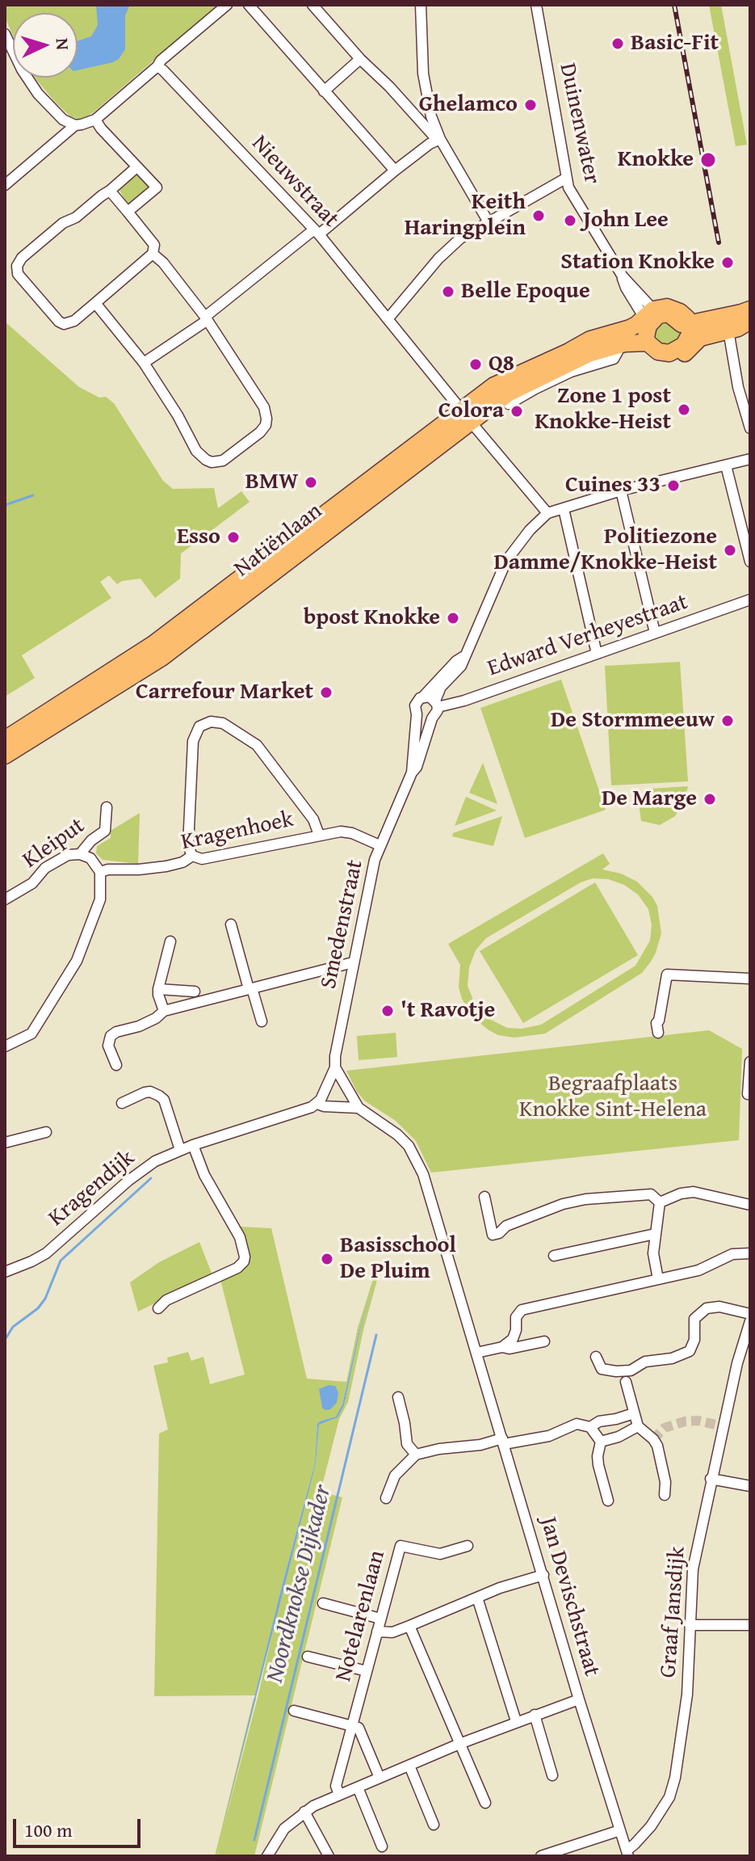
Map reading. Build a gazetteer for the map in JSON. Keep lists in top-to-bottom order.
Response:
{
  "streets": {
    "main road": ["Natiënlaan"],
    "street": [
      "Duinenwater",
      "Nieuwstraat",
      "Edward Verheyestraat",
      "Kragenhoek",
      "Kleiput",
      "Smedenstraat",
      "Kragendijk",
      "Jan Devischstraat",
      "Graaf Jansdijk",
      "Notelarenlaan"
    ]
  },
  "crossings": [
    ["Duinenwater", "Natiënlaan"],
    ["Nieuwstraat", "Natiënlaan"],
    ["Edward Verheyestraat", "Smedenstraat"],
    ["Kragenhoek", "Smedenstraat"],
    ["Smedenstraat", "Kragendijk"],
    ["Smedenstraat", "Jan Devischstraat"],
    ["Kragendijk", "Jan Devischstraat"],
    ["Jan Devischstraat", "Graaf Jansdijk"]
  ],
  "water": ["Noordknokse Dijkader"],
  "parks": ["Begraafplaats Knokke Sint-Helena"],
  "places": [
    "Basic-Fit",
    "Ghelamco",
    "Knokke",
    "Keith Haringplein",
    "John Lee",
    "Station Knokke",
    "Belle Epoque",
    "Q8",
    "Zone 1 post Knokke-Heist",
    "Colora",
    "BMW",
    "Cuines 33",
    "Esso",
    "Politiezone Damme/Knokke-Heist",
    "bpost Knokke",
    "Carrefour Market",
    "De Stormmeeuw",
    "De Marge",
    "'t Ravotje",
    "Basisschool De Pluim"
  ],
  "scale_bar": "100 m",
  "north": "right"
}
